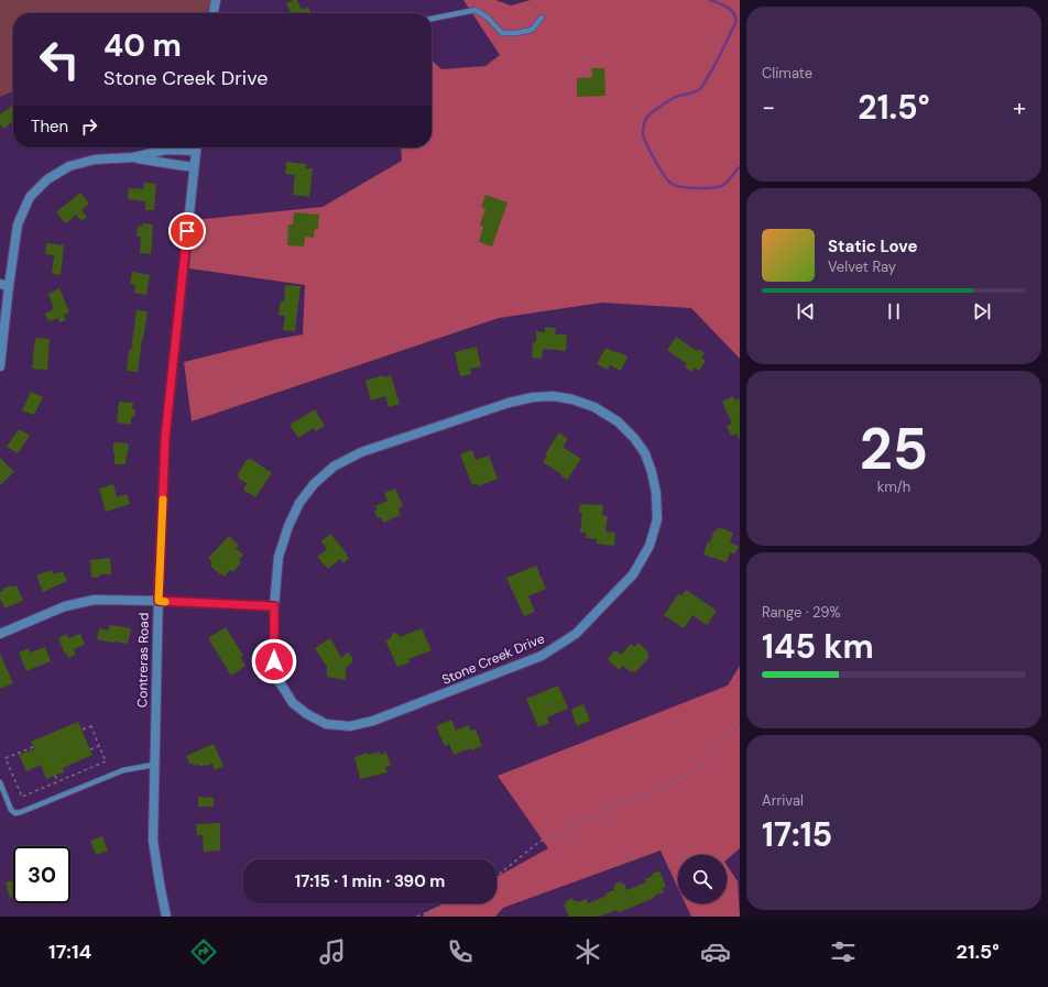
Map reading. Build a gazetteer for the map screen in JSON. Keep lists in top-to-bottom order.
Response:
{
  "streets": {
    "street": ["Stone Creek Drive", "Contreras Road"]
  },
  "page": {
    "tile": [
      "Climate",
      ["25", "km/h"],
      ["Range · 29%", "145 km"],
      ["Arrival", "17:15"]
    ],
    "turn": ["40 m", "Stone Creek Drive"],
    "heat": ["−", "21.5°", "+"],
    "then": "Then",
    "song": ["Static Love", "Velvet Ray"],
    "limit": "30",
    "trip": "17:15 · 1 min · 390 m",
    "tabs": ["17:14", "21.5°"]
  }
}
